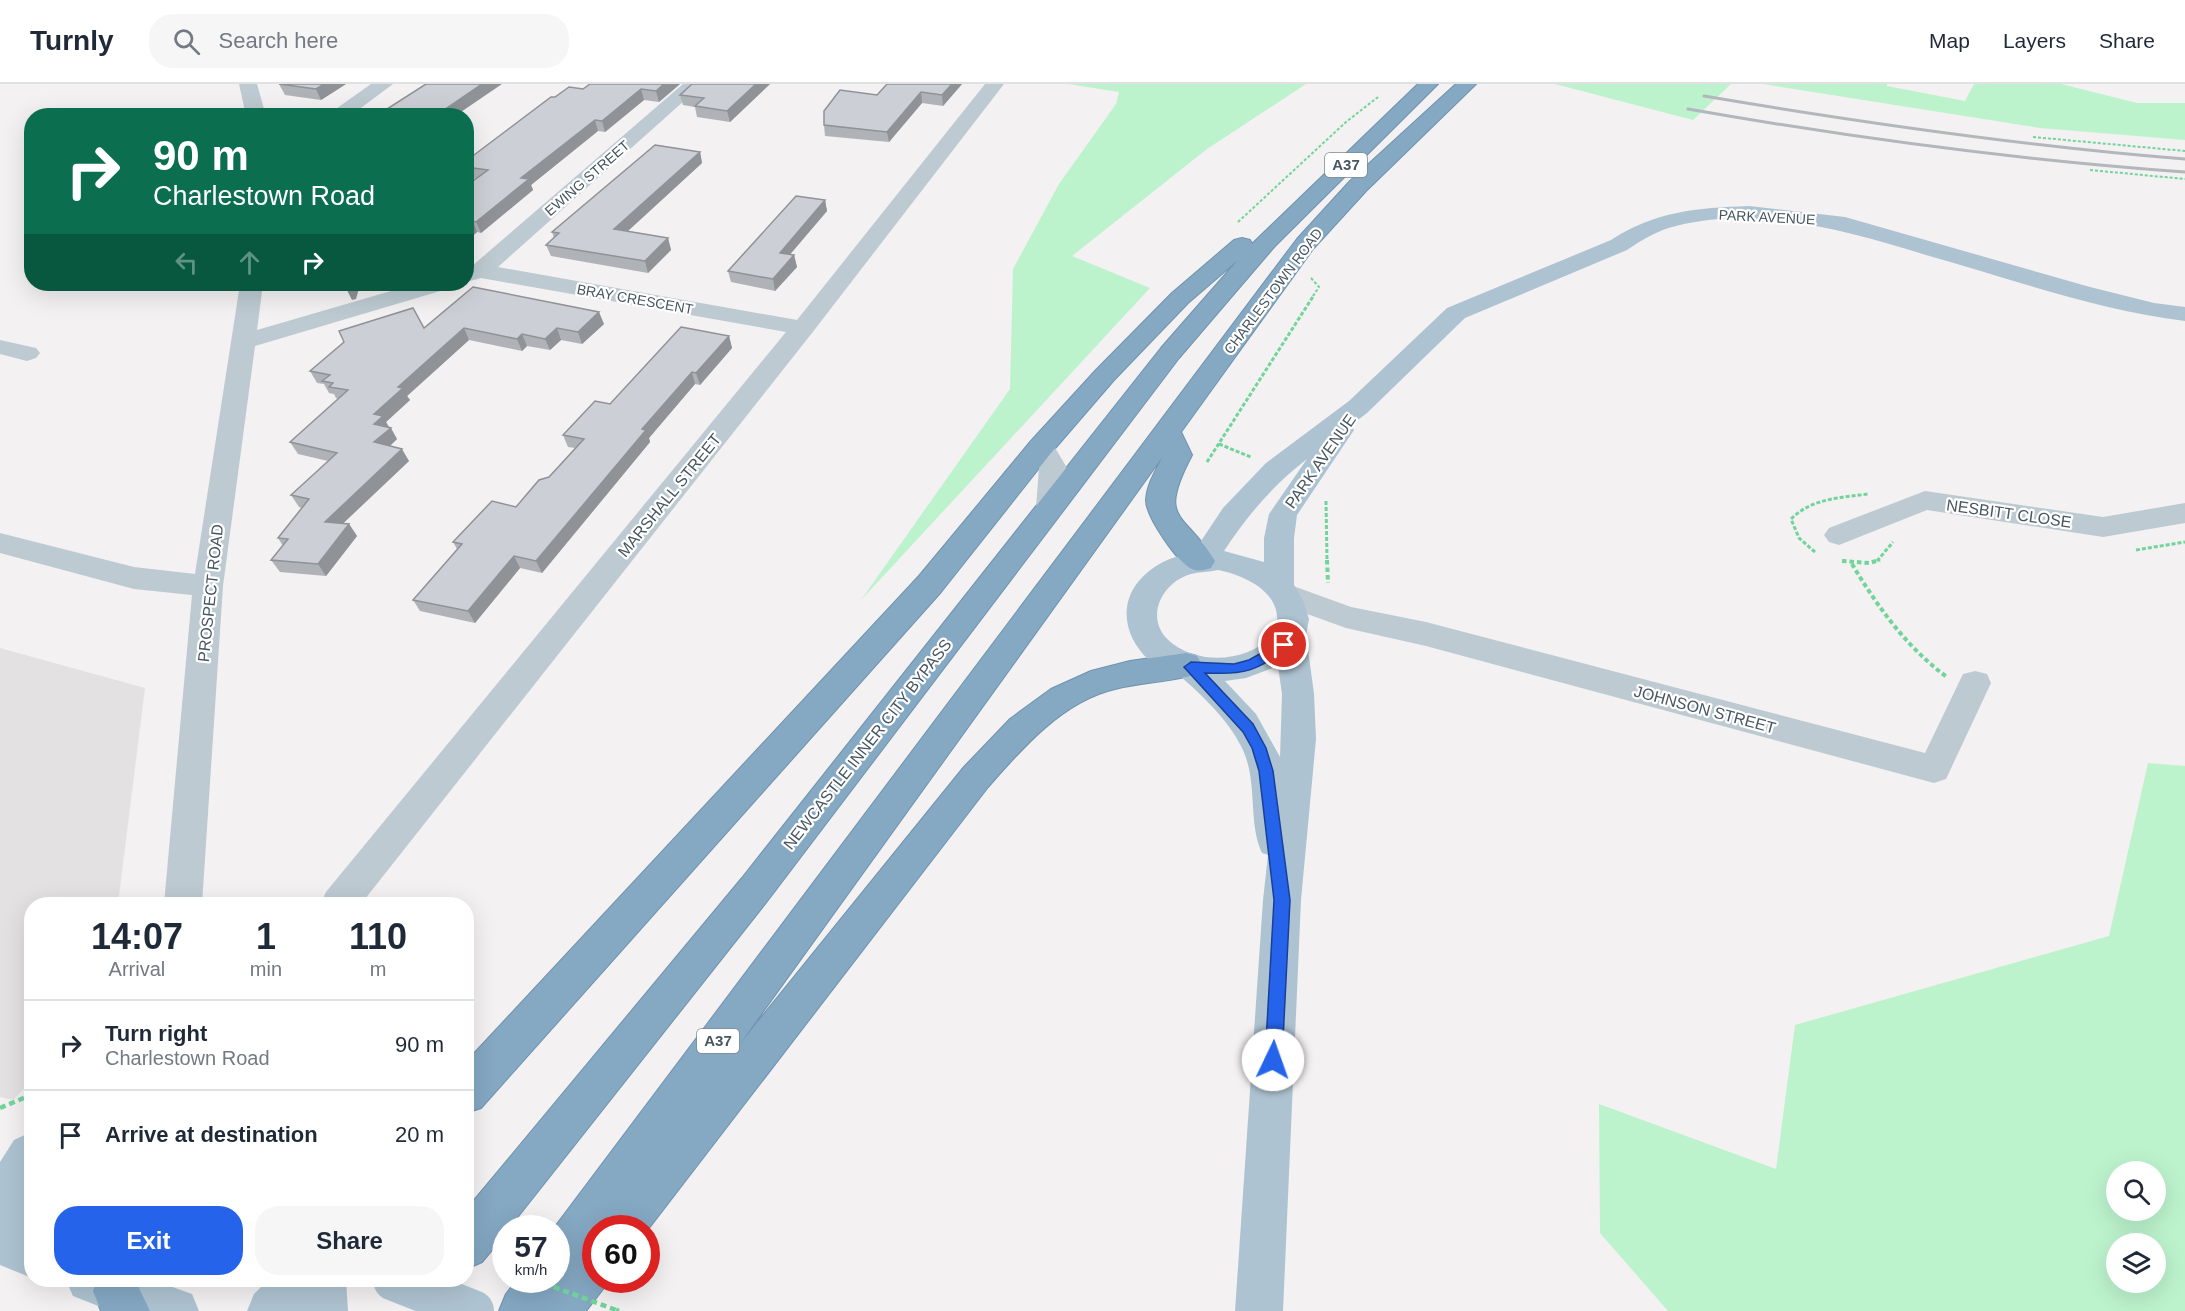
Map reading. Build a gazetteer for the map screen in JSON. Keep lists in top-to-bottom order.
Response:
{
  "streets": {
    "highway": ["A37", "CHARLESTOWN ROAD", "NEWCASTLE INNER CITY BYPASS"],
    "main road": ["PARK AVENUE"],
    "street": [
      "EWING STREET",
      "BRAY CRESCENT",
      "MARSHALL STREET",
      "NESBITT CLOSE",
      "PROSPECT ROAD",
      "JOHNSON STREET"
    ]
  },
  "crossings": [
    ["A37", "CHARLESTOWN ROAD"],
    ["PARK AVENUE", "JOHNSON STREET"],
    ["CHARLESTOWN ROAD", "NEWCASTLE INNER CITY BYPASS"],
    ["BRAY CRESCENT", "MARSHALL STREET"]
  ],
  "page": {
    "header": "Turnly",
    "search": "Search here",
    "nav": ["Map", "Layers", "Share"],
    "turn": ["90 m", "Charlestown Road"],
    "eta": [
      "14:07",
      "Arrival",
      "1",
      "min",
      "110",
      "m"
    ],
    "list": [
      {
        "name": "Turn right",
        "note": "Charlestown Road",
        "value": "90 m"
      },
      {
        "name": "Arrive at destination",
        "value": "20 m"
      }
    ],
    "buttons": ["Exit", "Share"],
    "speed": "57 km/h",
    "limit": "60"
  }
}
